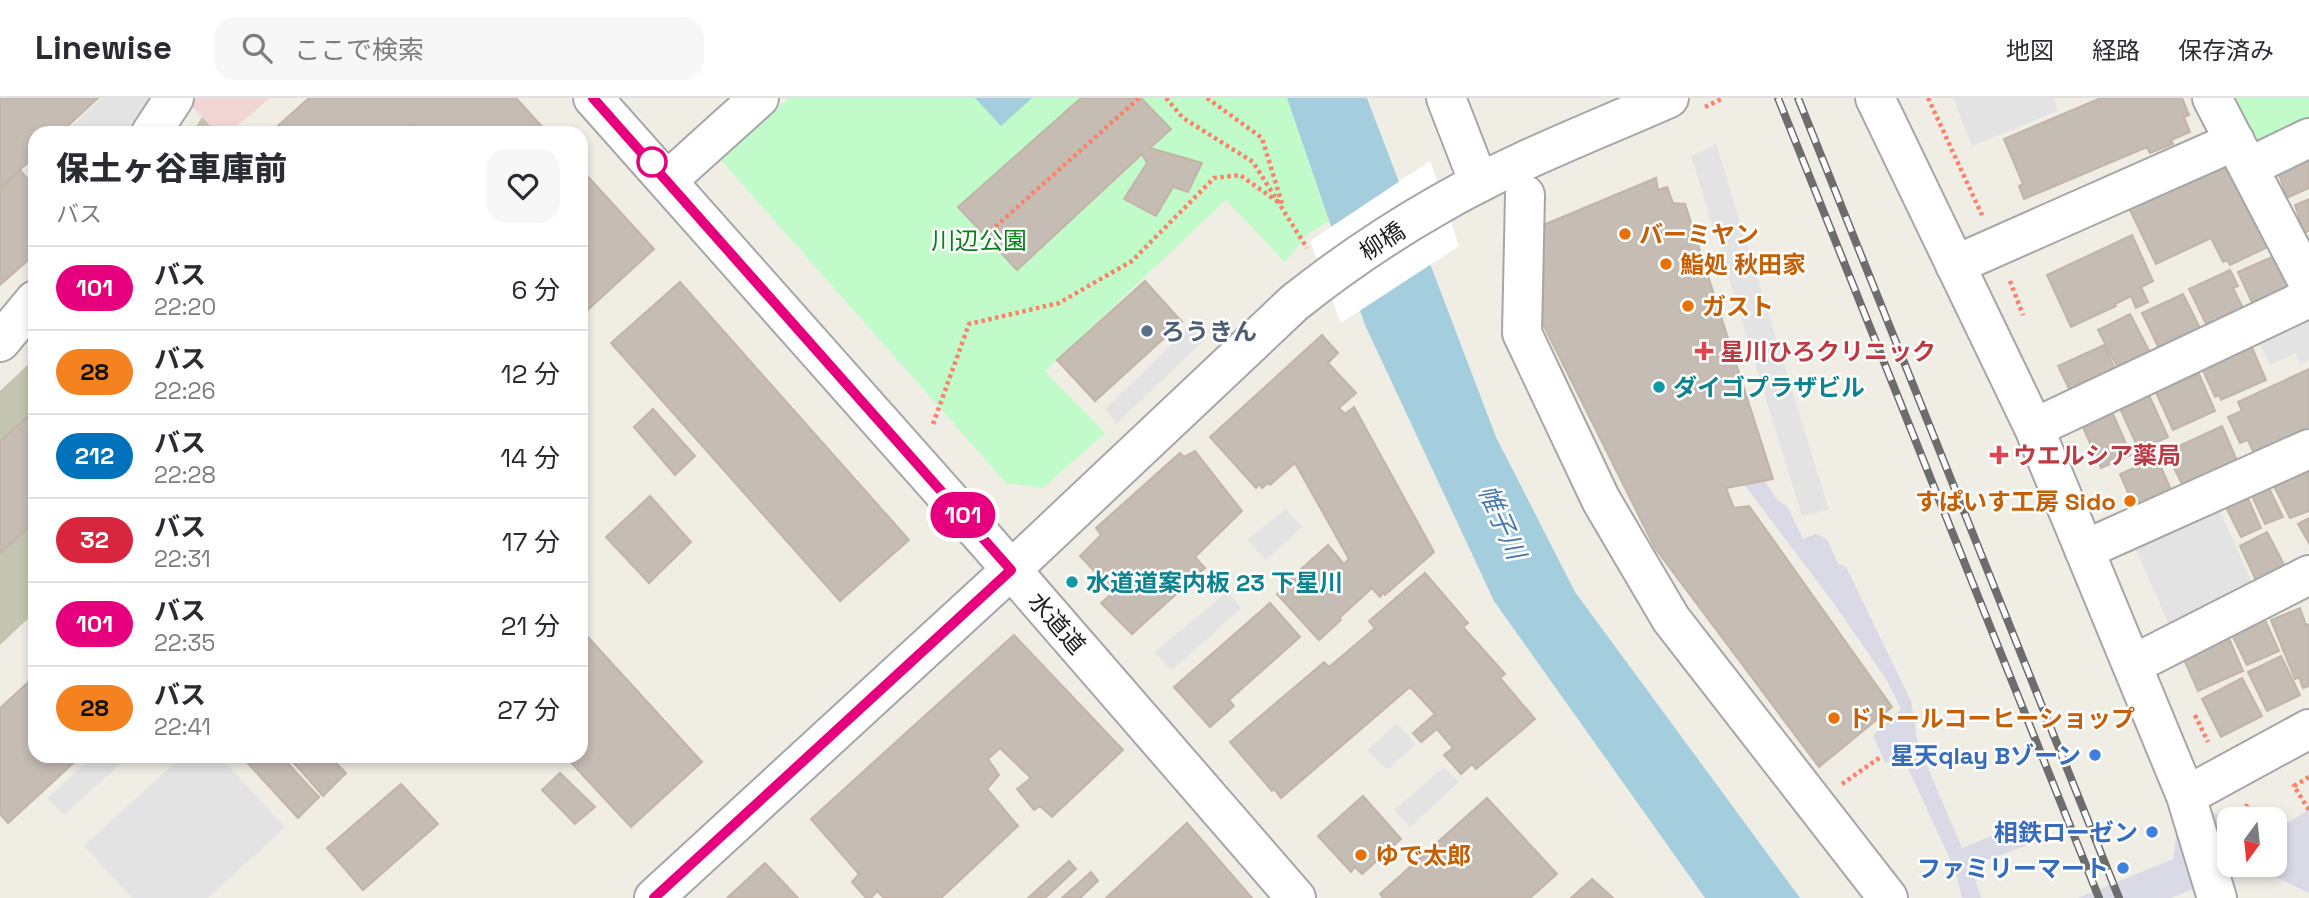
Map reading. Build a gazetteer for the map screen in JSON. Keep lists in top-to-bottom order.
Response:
{
  "streets": {
    "street": ["柳橋", "水道道"]
  },
  "crossings": [
    ["柳橋", "水道道"]
  ],
  "water": ["帷子川"],
  "parks": ["川辺公園"],
  "places": {
    "other": [
      "バーミヤン",
      "鮨処 秋田家",
      "ガスト",
      "ろうきん",
      "ダイゴプラザビル",
      "すぱいす工房 Sido",
      "水道道案内板 23 下星川",
      "ドトールコーヒーショップ",
      "星天qlay Bゾーン",
      "相鉄ローゼン",
      "ゆで太郎",
      "ファミリーマート"
    ],
    "health": ["星川ひろクリニック", "ウエルシア薬局"]
  },
  "lines": ["bus line 101"],
  "north": "bottom",
  "page": {
    "header": "Linewise",
    "search": "ここで検索",
    "nav": ["地図", "経路", "保存済み"],
    "on_map": "101",
    "heading": ["保土ヶ谷車庫前", "バス"],
    "list": [
      {
        "mark": "101",
        "name": "バス",
        "note": "22:20",
        "value": "6 分"
      },
      {
        "mark": "28",
        "name": "バス",
        "note": "22:26",
        "value": "12 分"
      },
      {
        "mark": "212",
        "name": "バス",
        "note": "22:28",
        "value": "14 分"
      },
      {
        "mark": "32",
        "name": "バス",
        "note": "22:31",
        "value": "17 分"
      },
      {
        "mark": "101",
        "name": "バス",
        "note": "22:35",
        "value": "21 分"
      },
      {
        "mark": "28",
        "name": "バス",
        "note": "22:41",
        "value": "27 分"
      }
    ]
  }
}
